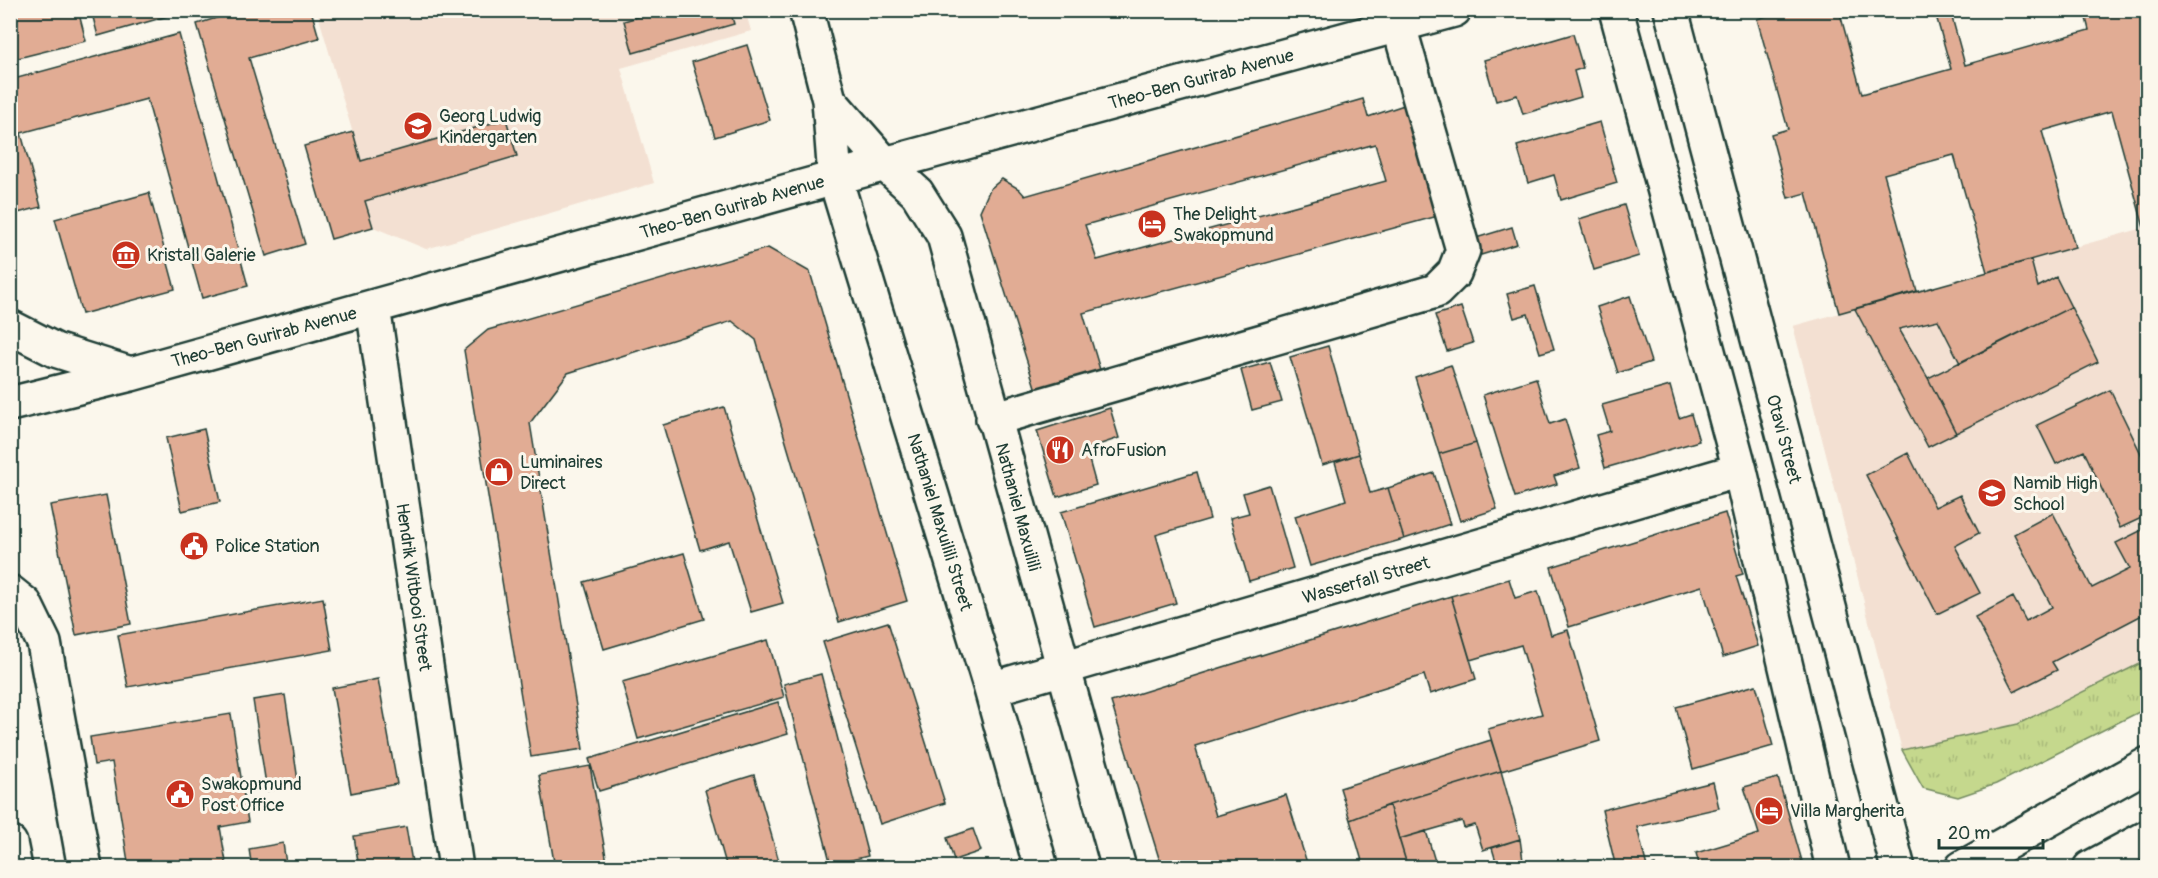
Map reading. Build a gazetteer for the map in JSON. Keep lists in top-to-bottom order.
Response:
{
  "streets": {
    "street": [
      "Theo-Ben Gurirab Avenue",
      "Otavi Street",
      "Nathaniel Maxuilili",
      "Nathaniel Maxuilili Street",
      "Wasserfall Street",
      "Hendrik Witbooi Street"
    ]
  },
  "crossings": [
    ["Theo-Ben Gurirab Avenue", "Nathaniel Maxuilili"],
    ["Theo-Ben Gurirab Avenue", "Nathaniel Maxuilili Street"],
    ["Theo-Ben Gurirab Avenue", "Hendrik Witbooi Street"],
    ["Nathaniel Maxuilili", "Nathaniel Maxuilili Street"],
    ["Nathaniel Maxuilili", "Wasserfall Street"],
    ["Nathaniel Maxuilili Street", "Wasserfall Street"]
  ],
  "places": {
    "school or university": ["Georg Ludwig Kindergarten", "Namib High School"],
    "hotel": ["The Delight Swakopmund", "Villa Margherita"],
    "museum": ["Kristall Galerie"],
    "restaurant": ["AfroFusion"],
    "shop": ["Luminaires Direct"],
    "public building": ["Police Station", "Swakopmund Post Office"]
  },
  "scale_bar": "20 m"
}
